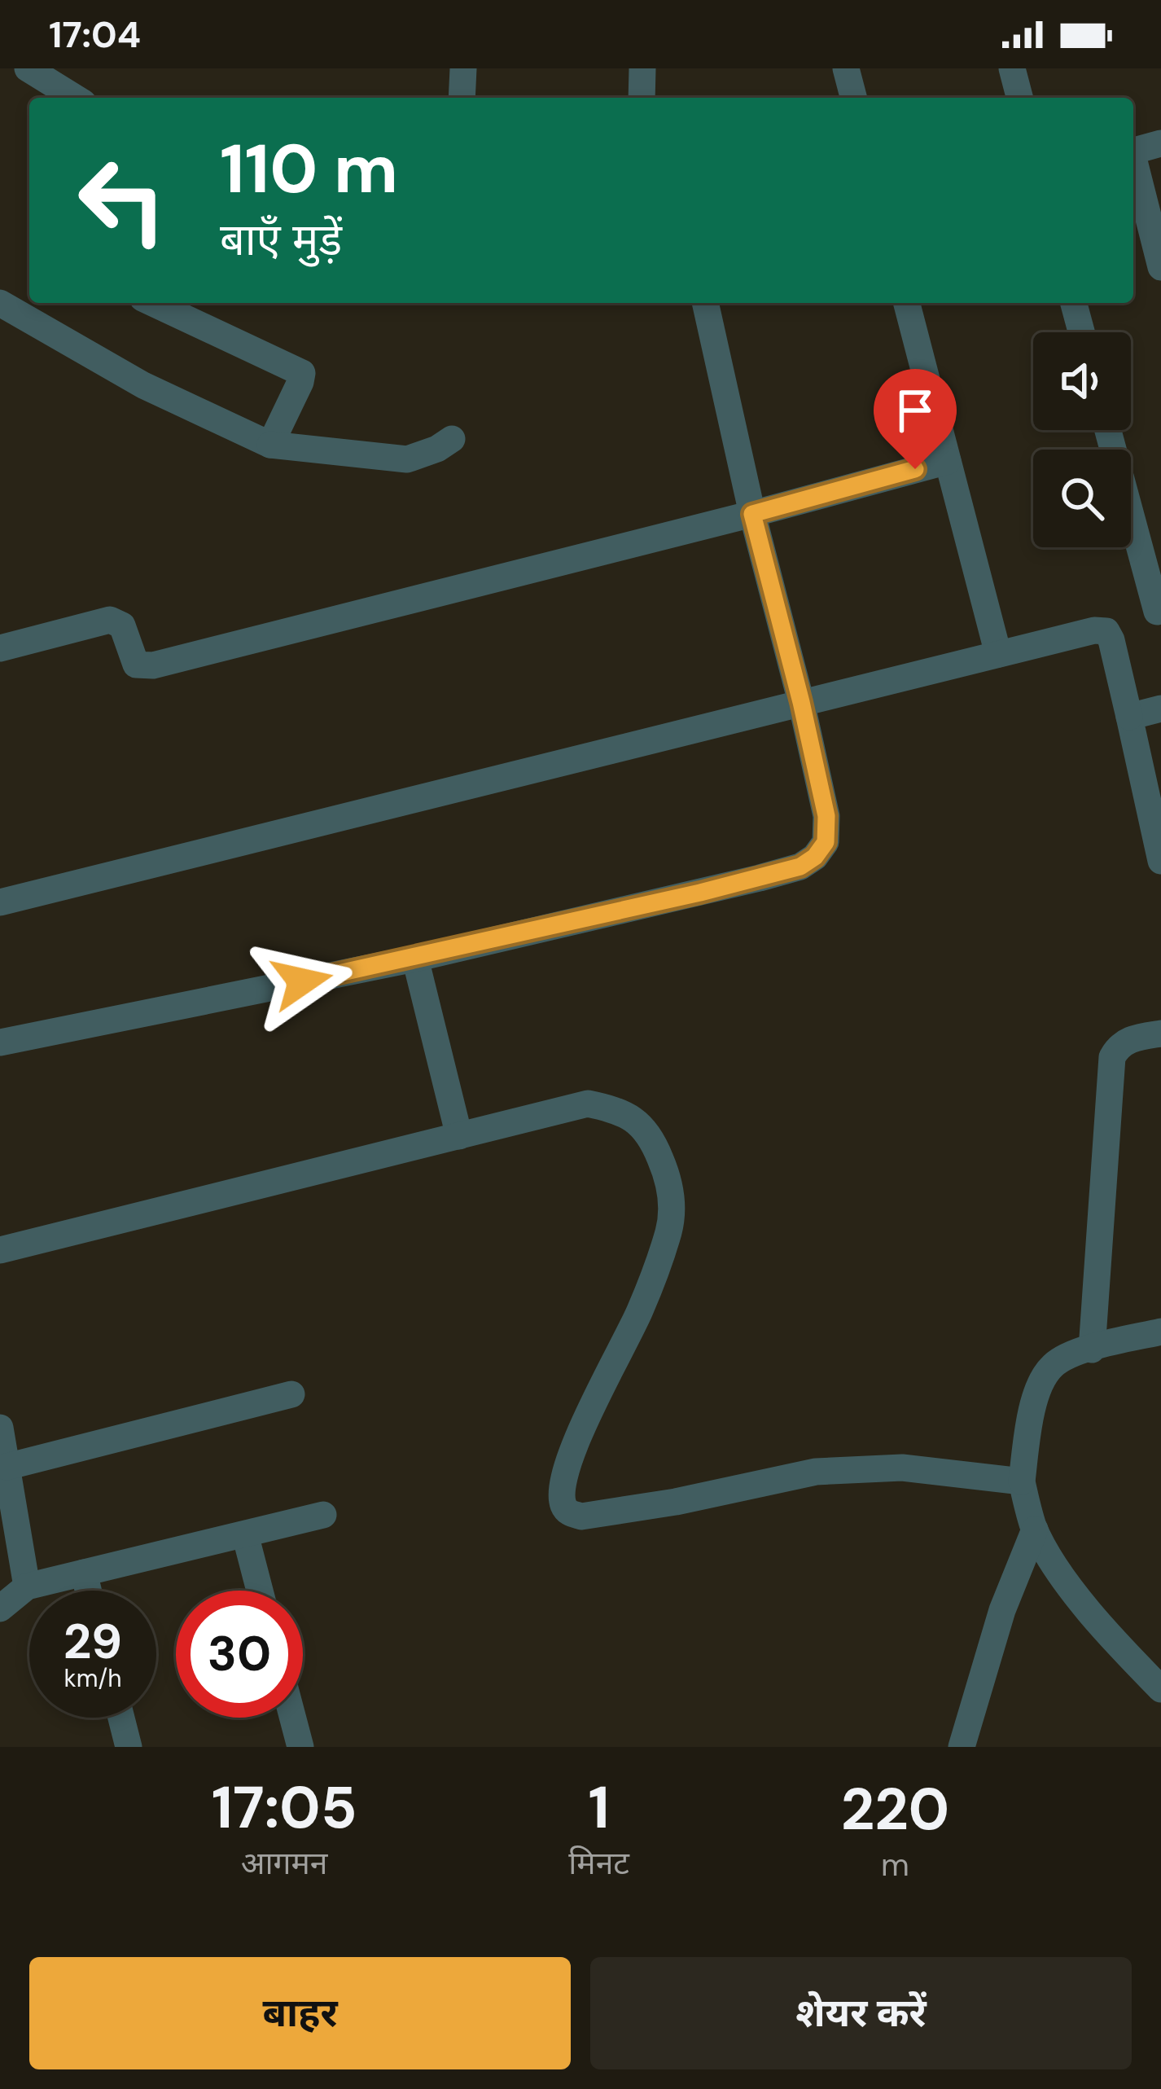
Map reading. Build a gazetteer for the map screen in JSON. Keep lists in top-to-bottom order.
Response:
{
  "page": {
    "status": "17:04",
    "turn": ["110 m", "बाएँ मुड़ें"],
    "speed": "29 km/h",
    "limit": "30",
    "eta": [
      "17:05",
      "आगमन",
      "1",
      "मिनट",
      "220",
      "m"
    ],
    "buttons": ["बाहर", "शेयर करें"]
  }
}
